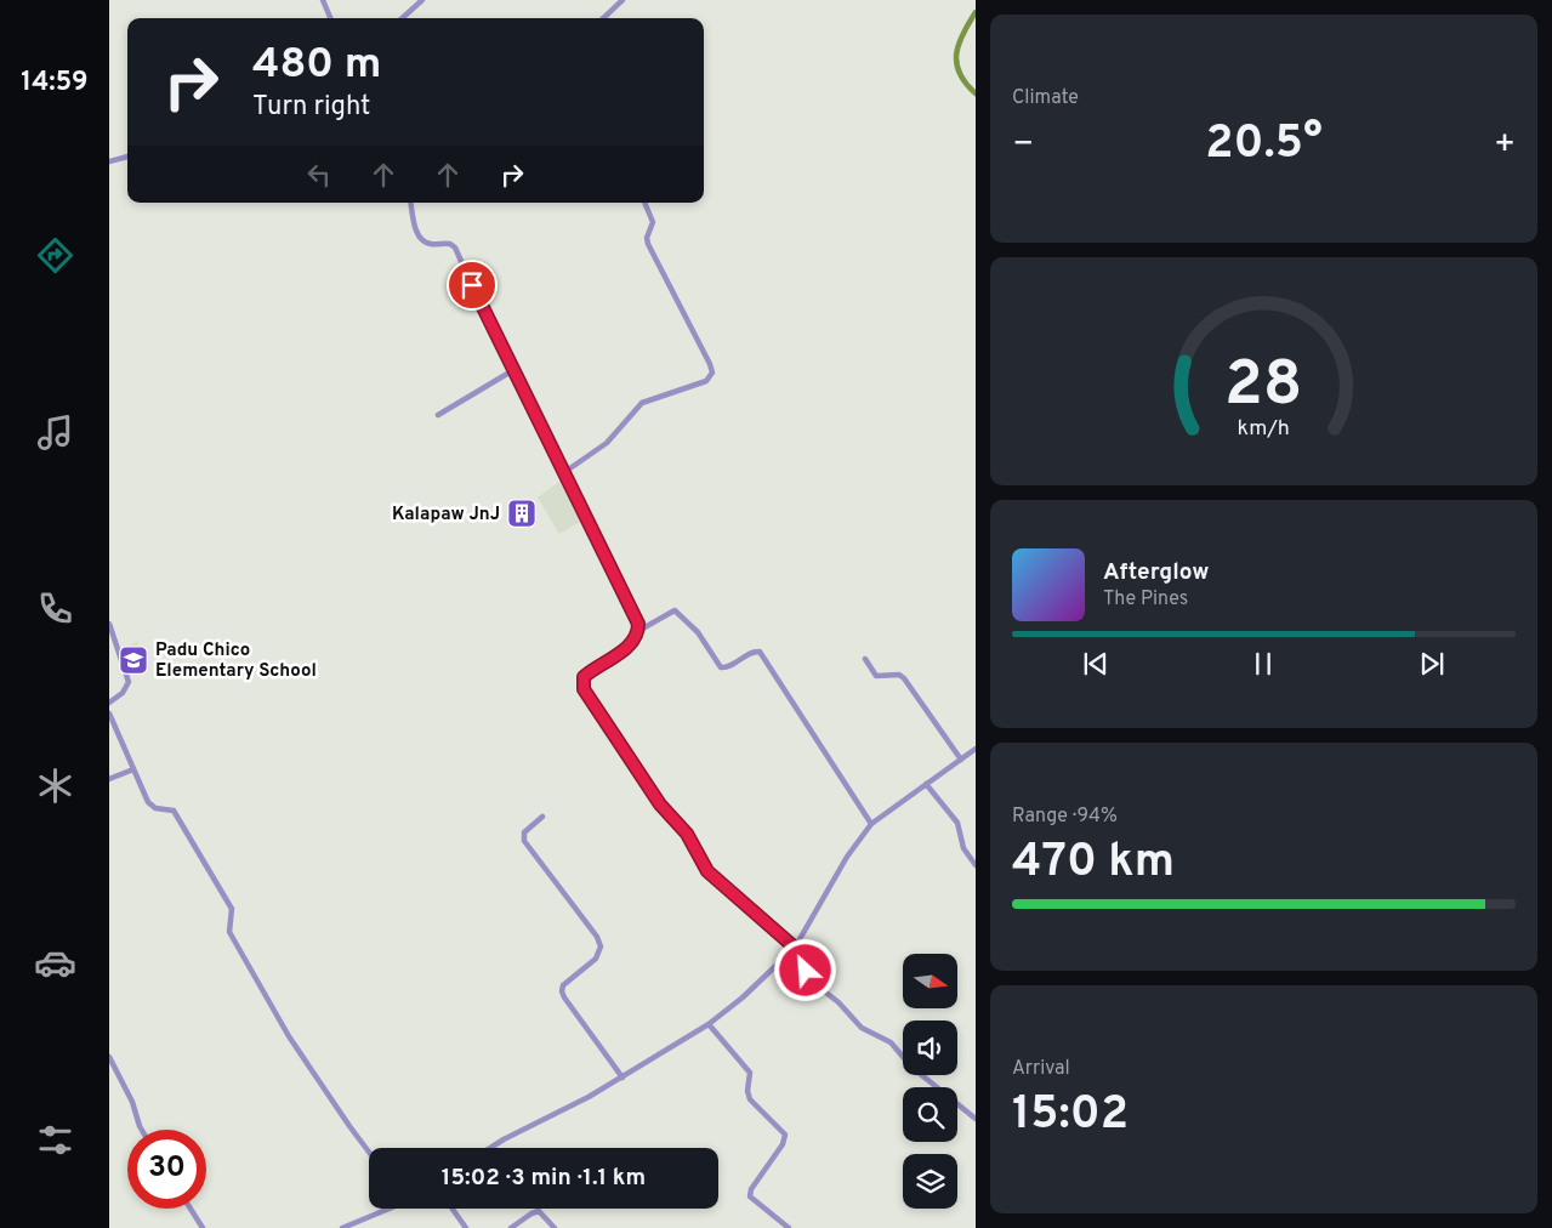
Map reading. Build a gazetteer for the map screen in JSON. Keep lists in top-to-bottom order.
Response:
{
  "places": {
    "building": ["Kalapaw JnJ"],
    "school or university": ["Padu Chico Elementary School"]
  },
  "north": "right",
  "page": {
    "tabs": "14:59",
    "tile": [
      "Climate",
      ["Range · 94%", "470 km"],
      ["Arrival", "15:02"]
    ],
    "turn": ["480 m", "Turn right"],
    "heat": ["−", "20.5°", "+"],
    "song": ["Afterglow", "The Pines"],
    "limit": "30",
    "trip": "15:02 · 3 min · 1.1 km",
    "gauge": ["28", "km/h"]
  }
}
